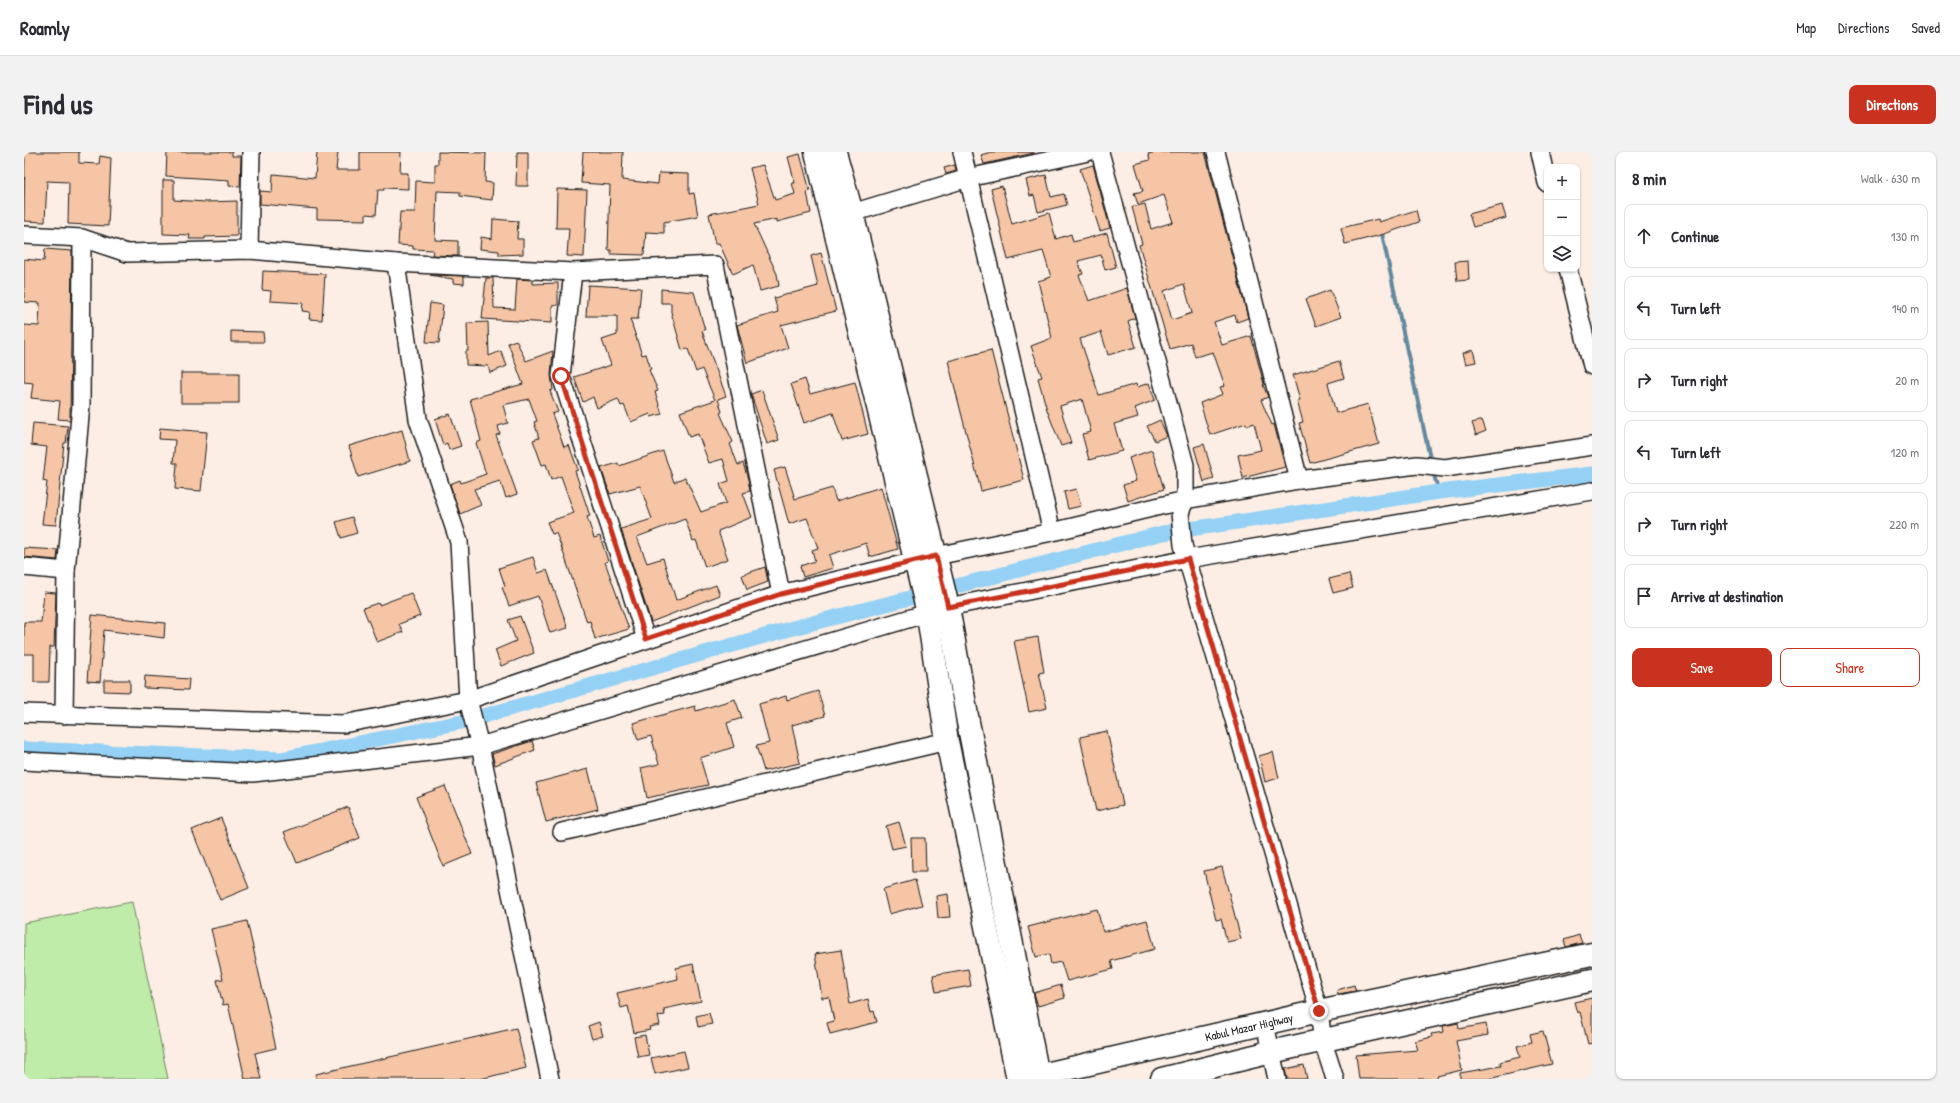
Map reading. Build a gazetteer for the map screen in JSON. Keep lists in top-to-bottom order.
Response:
{
  "streets": {
    "main road": ["Kabul Mazar Highway"]
  },
  "page": {
    "header": "Roamly",
    "nav": ["Map", "Directions", "Saved"],
    "title": "Find us",
    "buttons": [
      "Directions",
      ["Save", "Share"]
    ],
    "heading": ["8 min", "Walk · 630 m"],
    "map_buttons": ["+", "−"],
    "list": [
      ["Continue", "130 m"],
      ["Turn left", "140 m"],
      ["Turn right", "20 m"],
      ["Turn left", "120 m"],
      ["Turn right", "220 m"],
      "Arrive at destination"
    ]
  }
}
